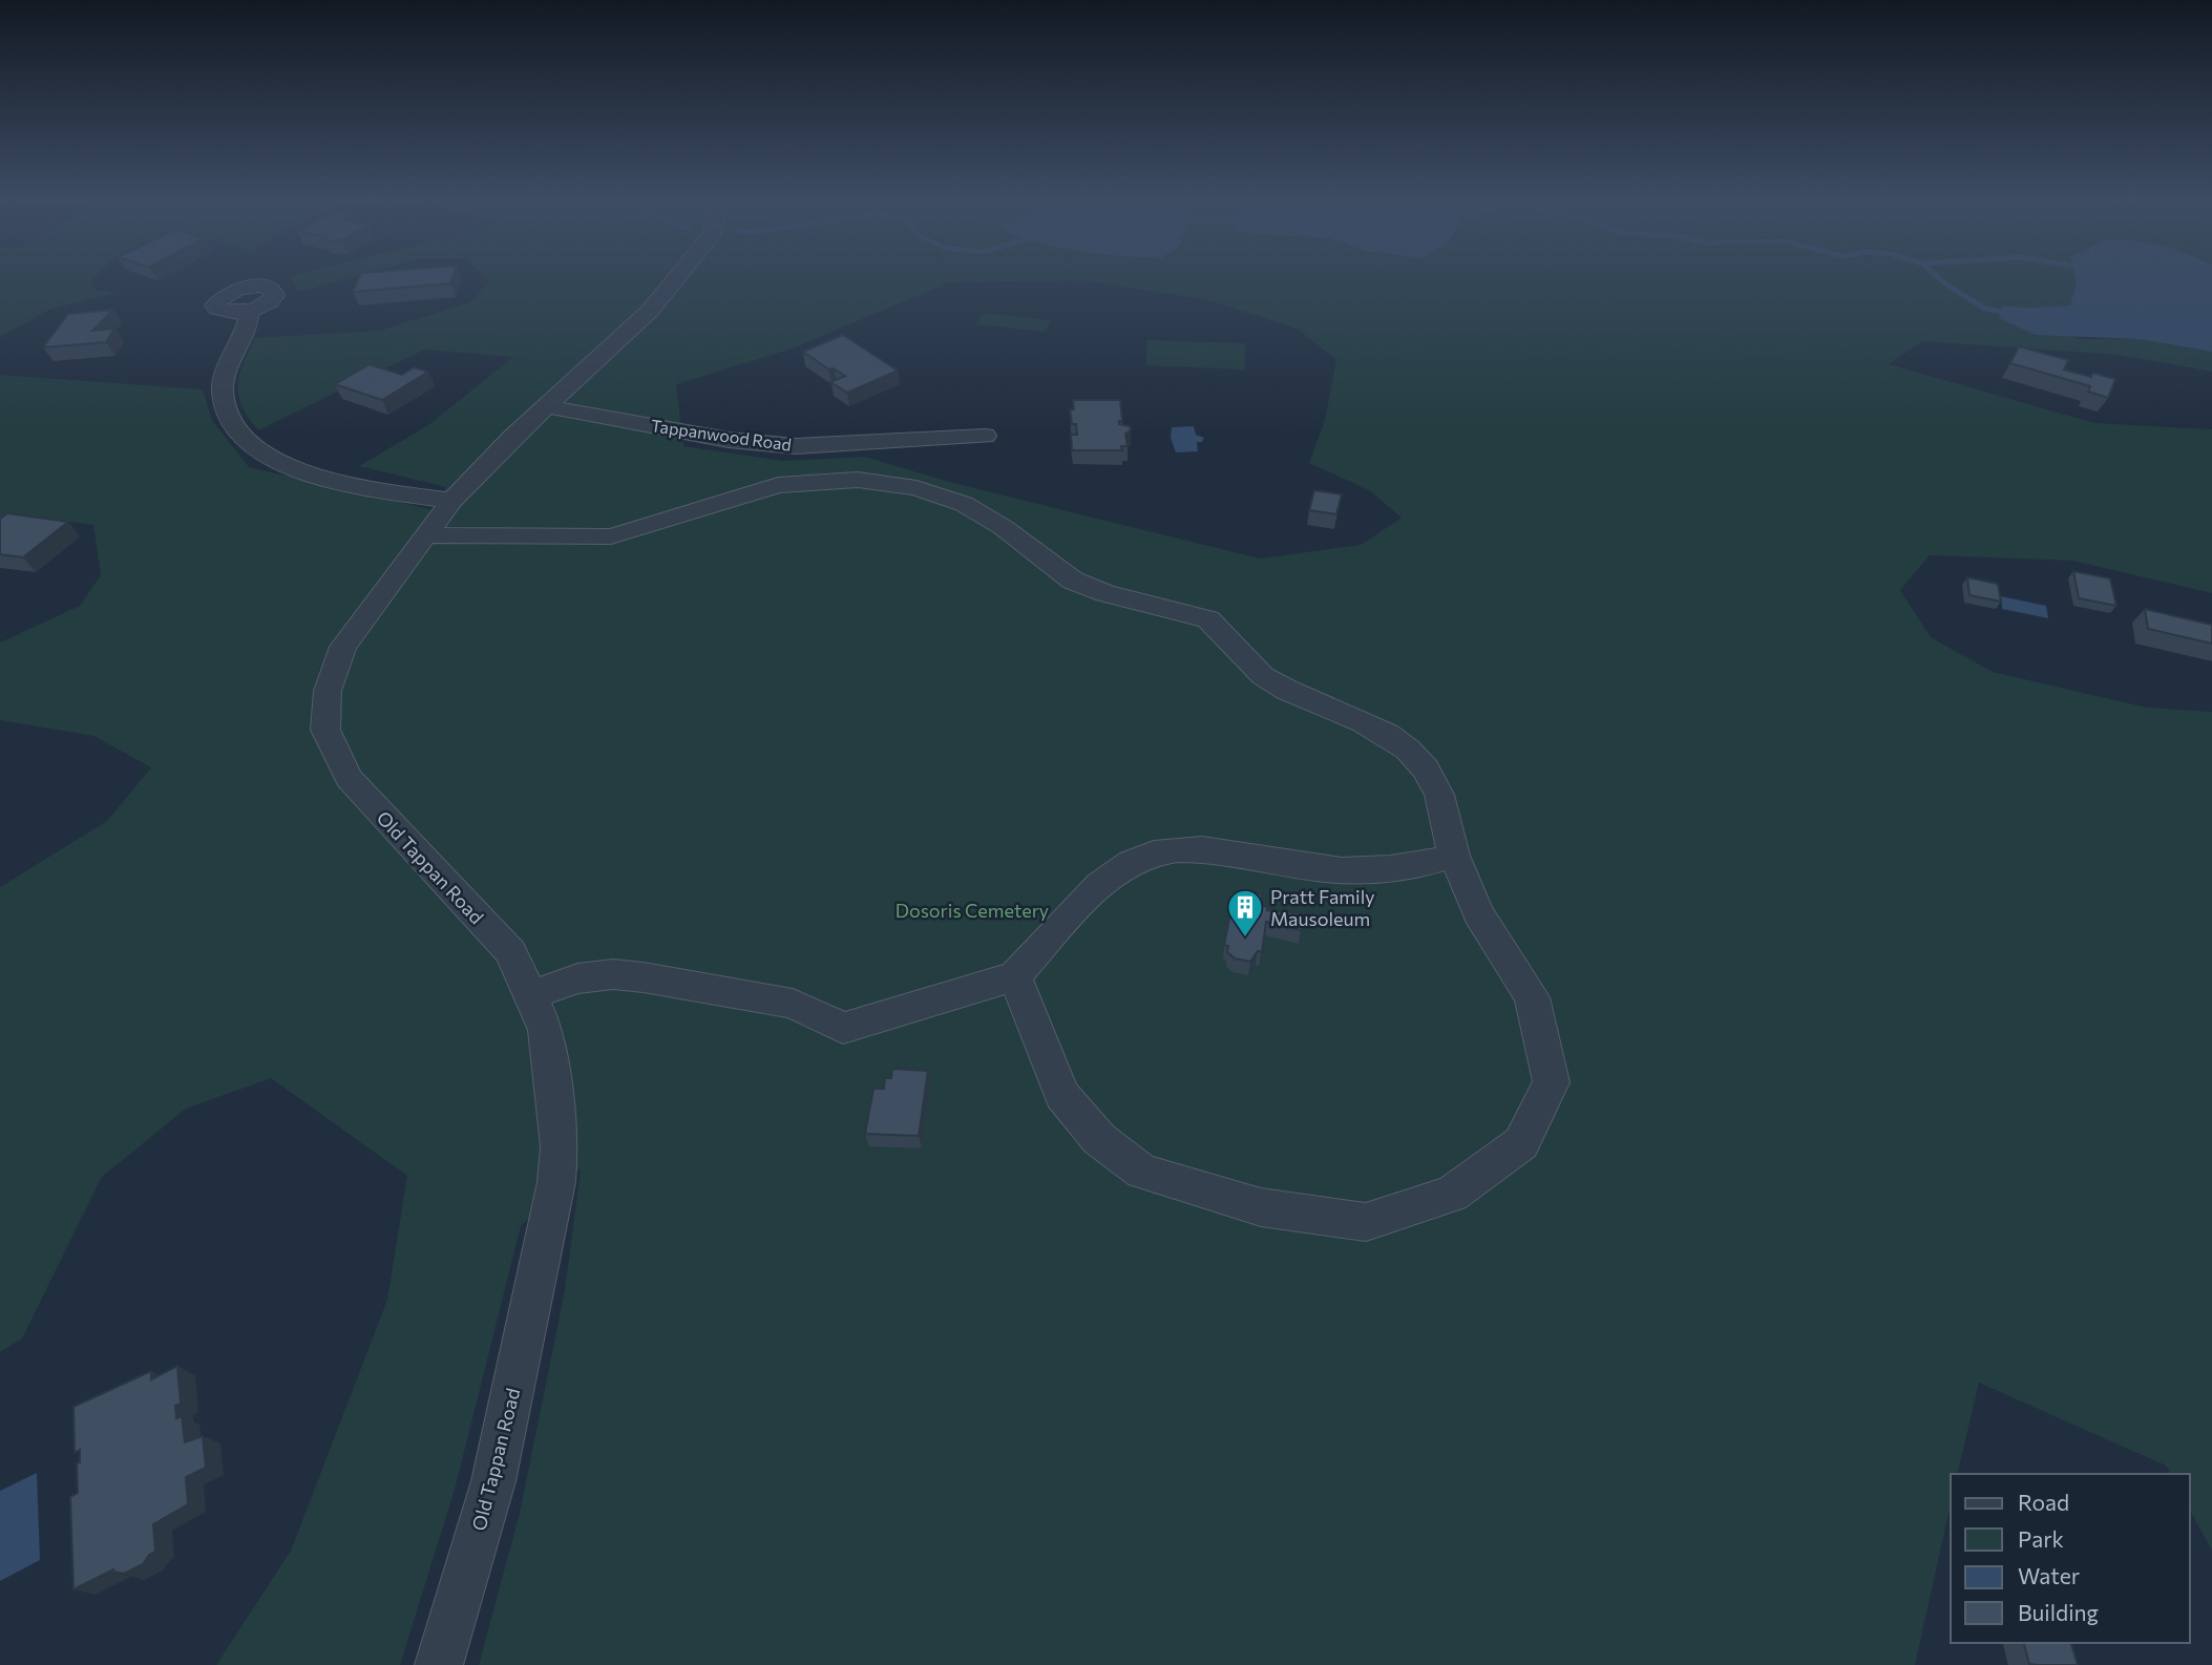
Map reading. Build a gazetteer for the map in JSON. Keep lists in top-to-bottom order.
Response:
{
  "streets": {
    "street": ["Tappanwood Road", "Old Tappan Road"]
  },
  "crossings": [
    ["Tappanwood Road", "Old Tappan Road"]
  ],
  "parks": ["Dosoris Cemetery"],
  "places": {
    "building": ["Pratt Family Mausoleum"]
  },
  "legend": [
    "Road",
    "Park",
    "Water",
    "Building"
  ]
}
